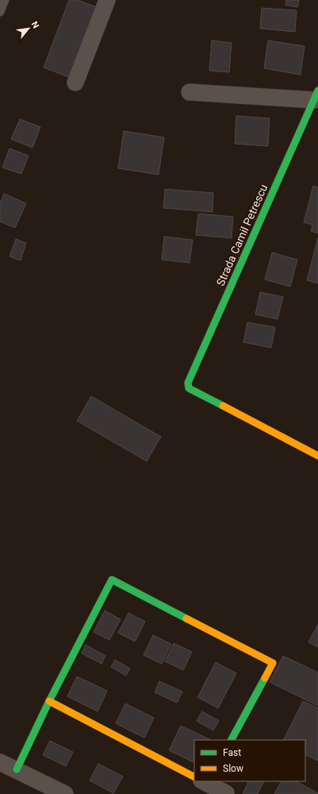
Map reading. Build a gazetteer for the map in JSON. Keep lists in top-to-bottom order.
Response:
{
  "streets": {
    "street": ["Strada Camil Petrescu"]
  },
  "legend": ["Fast", "Slow"],
  "north": "top right"
}
